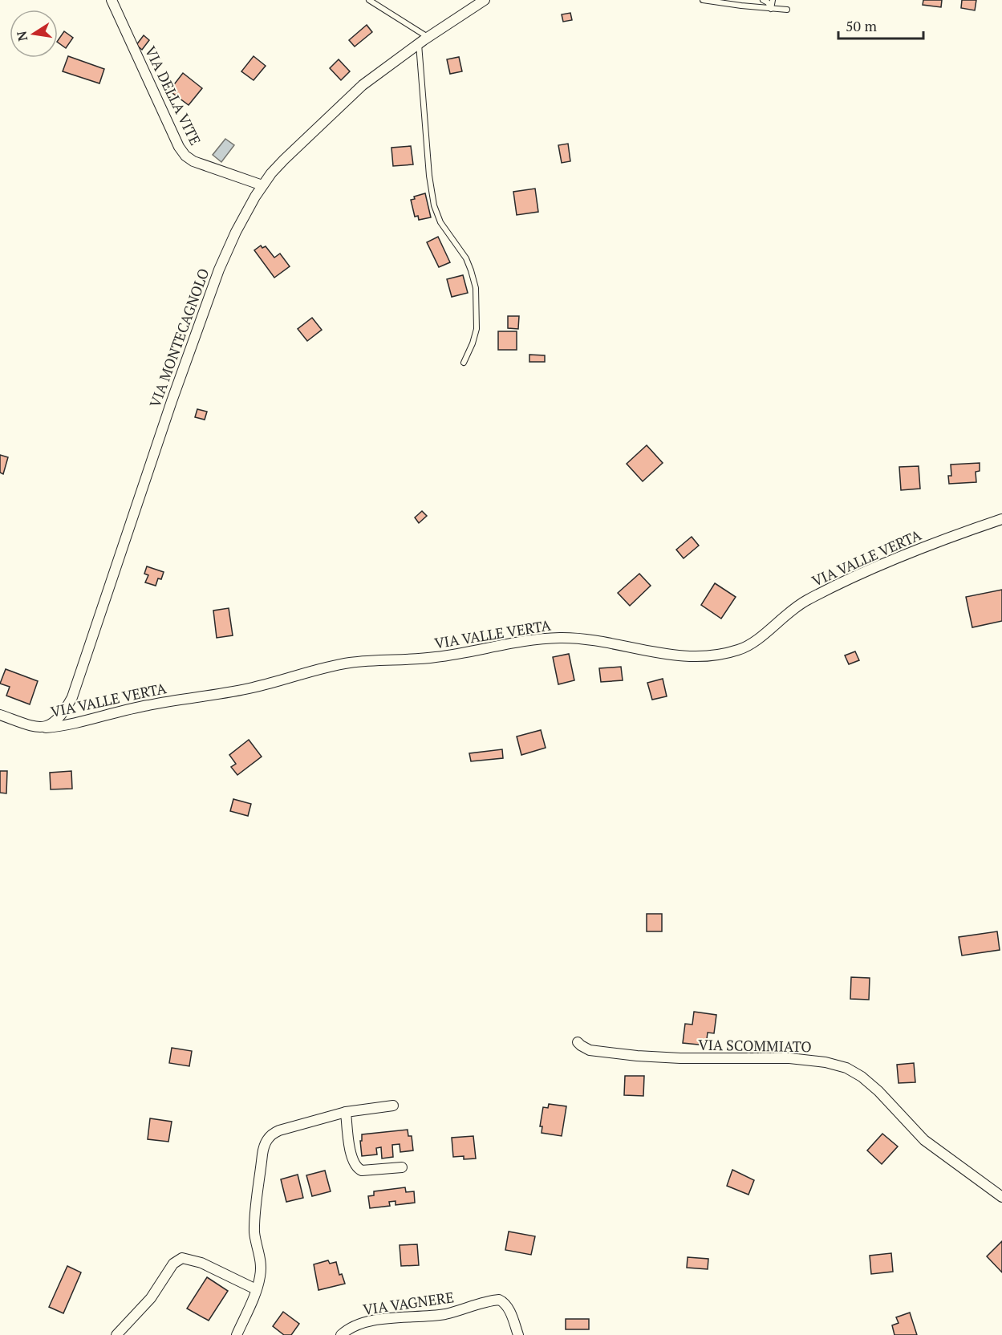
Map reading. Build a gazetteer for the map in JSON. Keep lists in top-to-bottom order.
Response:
{
  "streets": {
    "street": [
      "VIA DELLA VITE",
      "VIA MONTECAGNOLO",
      "VIA VALLE VERTA",
      "VIA SCOMMIATO",
      "VIA VAGNERE"
    ]
  },
  "crossings": [
    ["VIA DELLA VITE", "VIA MONTECAGNOLO"],
    ["VIA MONTECAGNOLO", "VIA VALLE VERTA"]
  ],
  "scale_bar": "50 m",
  "north": "left"
}
